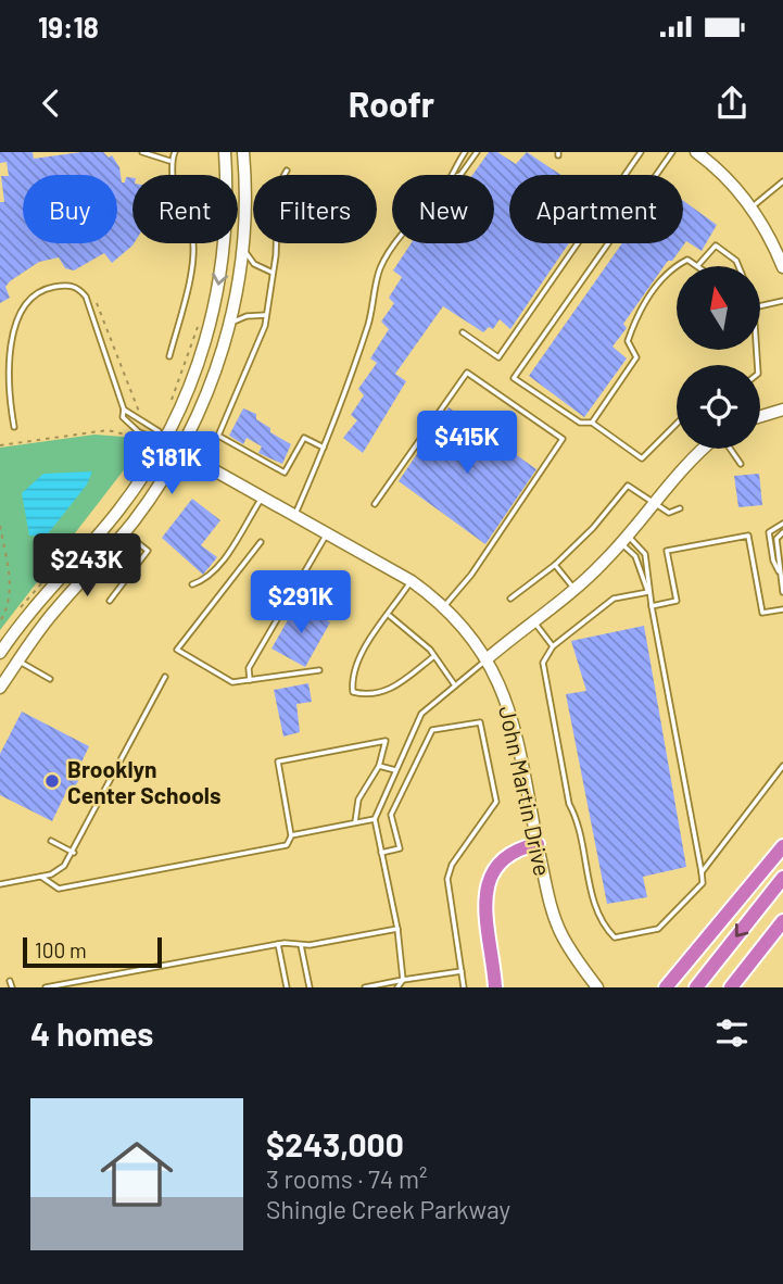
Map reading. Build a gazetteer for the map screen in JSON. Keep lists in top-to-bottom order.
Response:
{
  "streets": {
    "street": ["John Martin Drive"]
  },
  "places": ["Brooklyn Center Schools"],
  "scale_bar": "100 m",
  "north": "top",
  "page": {
    "status": "19:18",
    "header": "Roofr",
    "chip": [
      "Buy",
      "Rent",
      "Filters",
      "New",
      "Apartment"
    ],
    "price": [
      "$415K",
      "$181K",
      "$243K",
      "$291K"
    ],
    "scale": "100 m",
    "heading": "4 homes",
    "list": [
      {
        "name": "$243,000",
        "note": "3 rooms · 74 m² · Shingle Creek Parkway"
      }
    ]
  }
}
